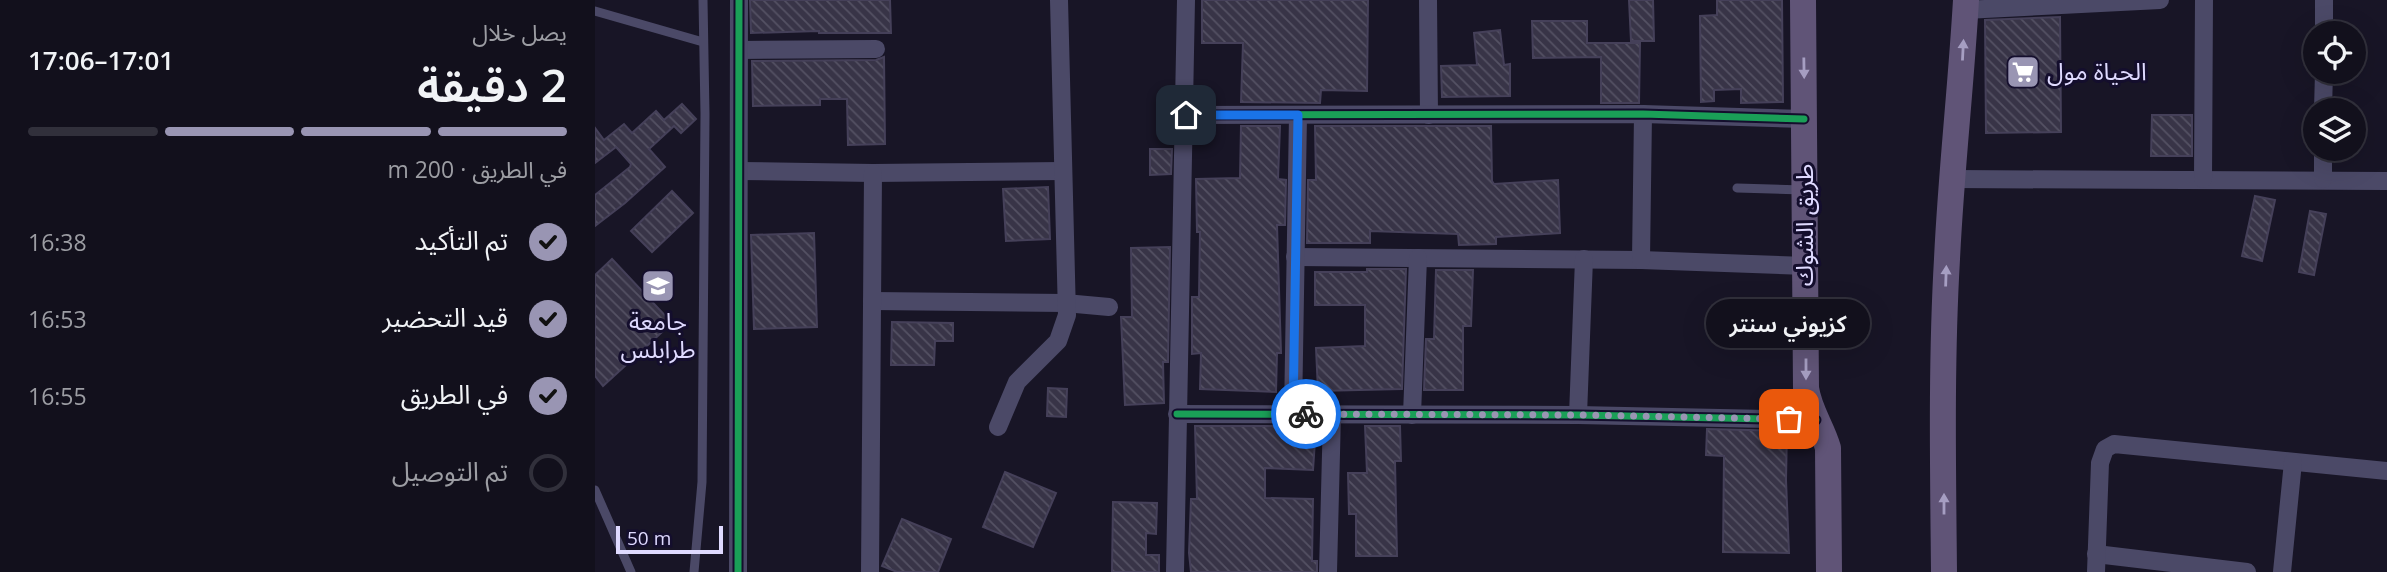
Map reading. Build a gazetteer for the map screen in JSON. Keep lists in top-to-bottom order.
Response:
{
  "streets": {
    "main road": ["طريق الشوك"]
  },
  "places": {
    "supermarket": ["الحياة مول"],
    "school or university": ["جامعة طرابلس"],
    "other": ["كزيوني سنتر"]
  },
  "scale_bar": "50 m",
  "page": {
    "heading": ["2 دقيقة", "يصل خلال", "17:01–17:06"],
    "bar": "في الطريق · 200 m",
    "list": [
      ["تم التأكيد", "16:38"],
      ["قيد التحضير", "16:53"],
      ["في الطريق", "16:55"],
      "تم التوصيل"
    ],
    "bubble": "كزيوني سنتر",
    "scale": "50 m"
  }
}
